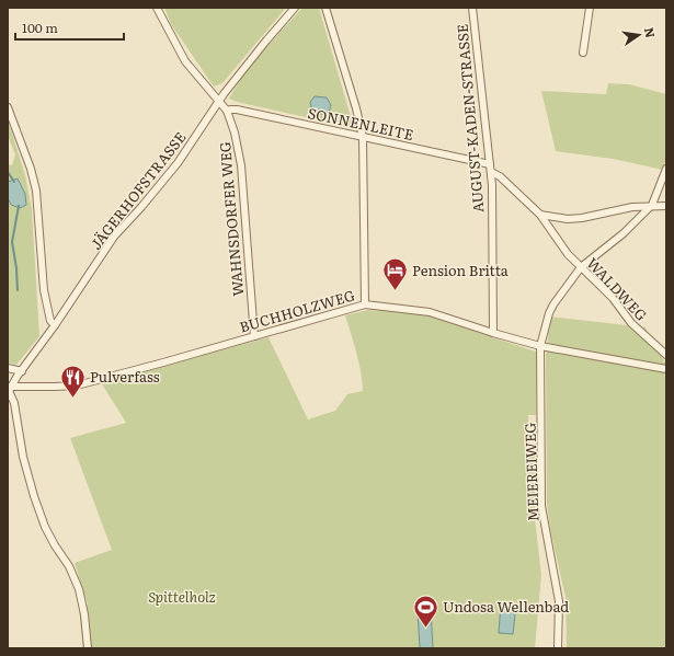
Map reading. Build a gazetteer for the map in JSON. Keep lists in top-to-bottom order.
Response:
{
  "streets": {
    "street": [
      "AUGUST-KADEN-STRASSE",
      "SONNENLEITE",
      "JÄGERHOFSTRASSE",
      "WAHNSDORFER WEG",
      "WALDWEG",
      "BUCHHOLZWEG",
      "MEIEREIWEG"
    ]
  },
  "crossings": [
    ["AUGUST-KADEN-STRASSE", "SONNENLEITE"],
    ["AUGUST-KADEN-STRASSE", "BUCHHOLZWEG"],
    ["SONNENLEITE", "WAHNSDORFER WEG"],
    ["SONNENLEITE", "WALDWEG"],
    ["JÄGERHOFSTRASSE", "WAHNSDORFER WEG"],
    ["JÄGERHOFSTRASSE", "BUCHHOLZWEG"],
    ["WAHNSDORFER WEG", "BUCHHOLZWEG"],
    ["WALDWEG", "MEIEREIWEG"],
    ["BUCHHOLZWEG", "MEIEREIWEG"]
  ],
  "parks": ["Spittelholz"],
  "places": {
    "hotel": ["Pension Britta"],
    "restaurant": ["Pulverfass"],
    "sports": ["Undosa Wellenbad"]
  },
  "scale_bar": "100 m",
  "north": "right"
}
